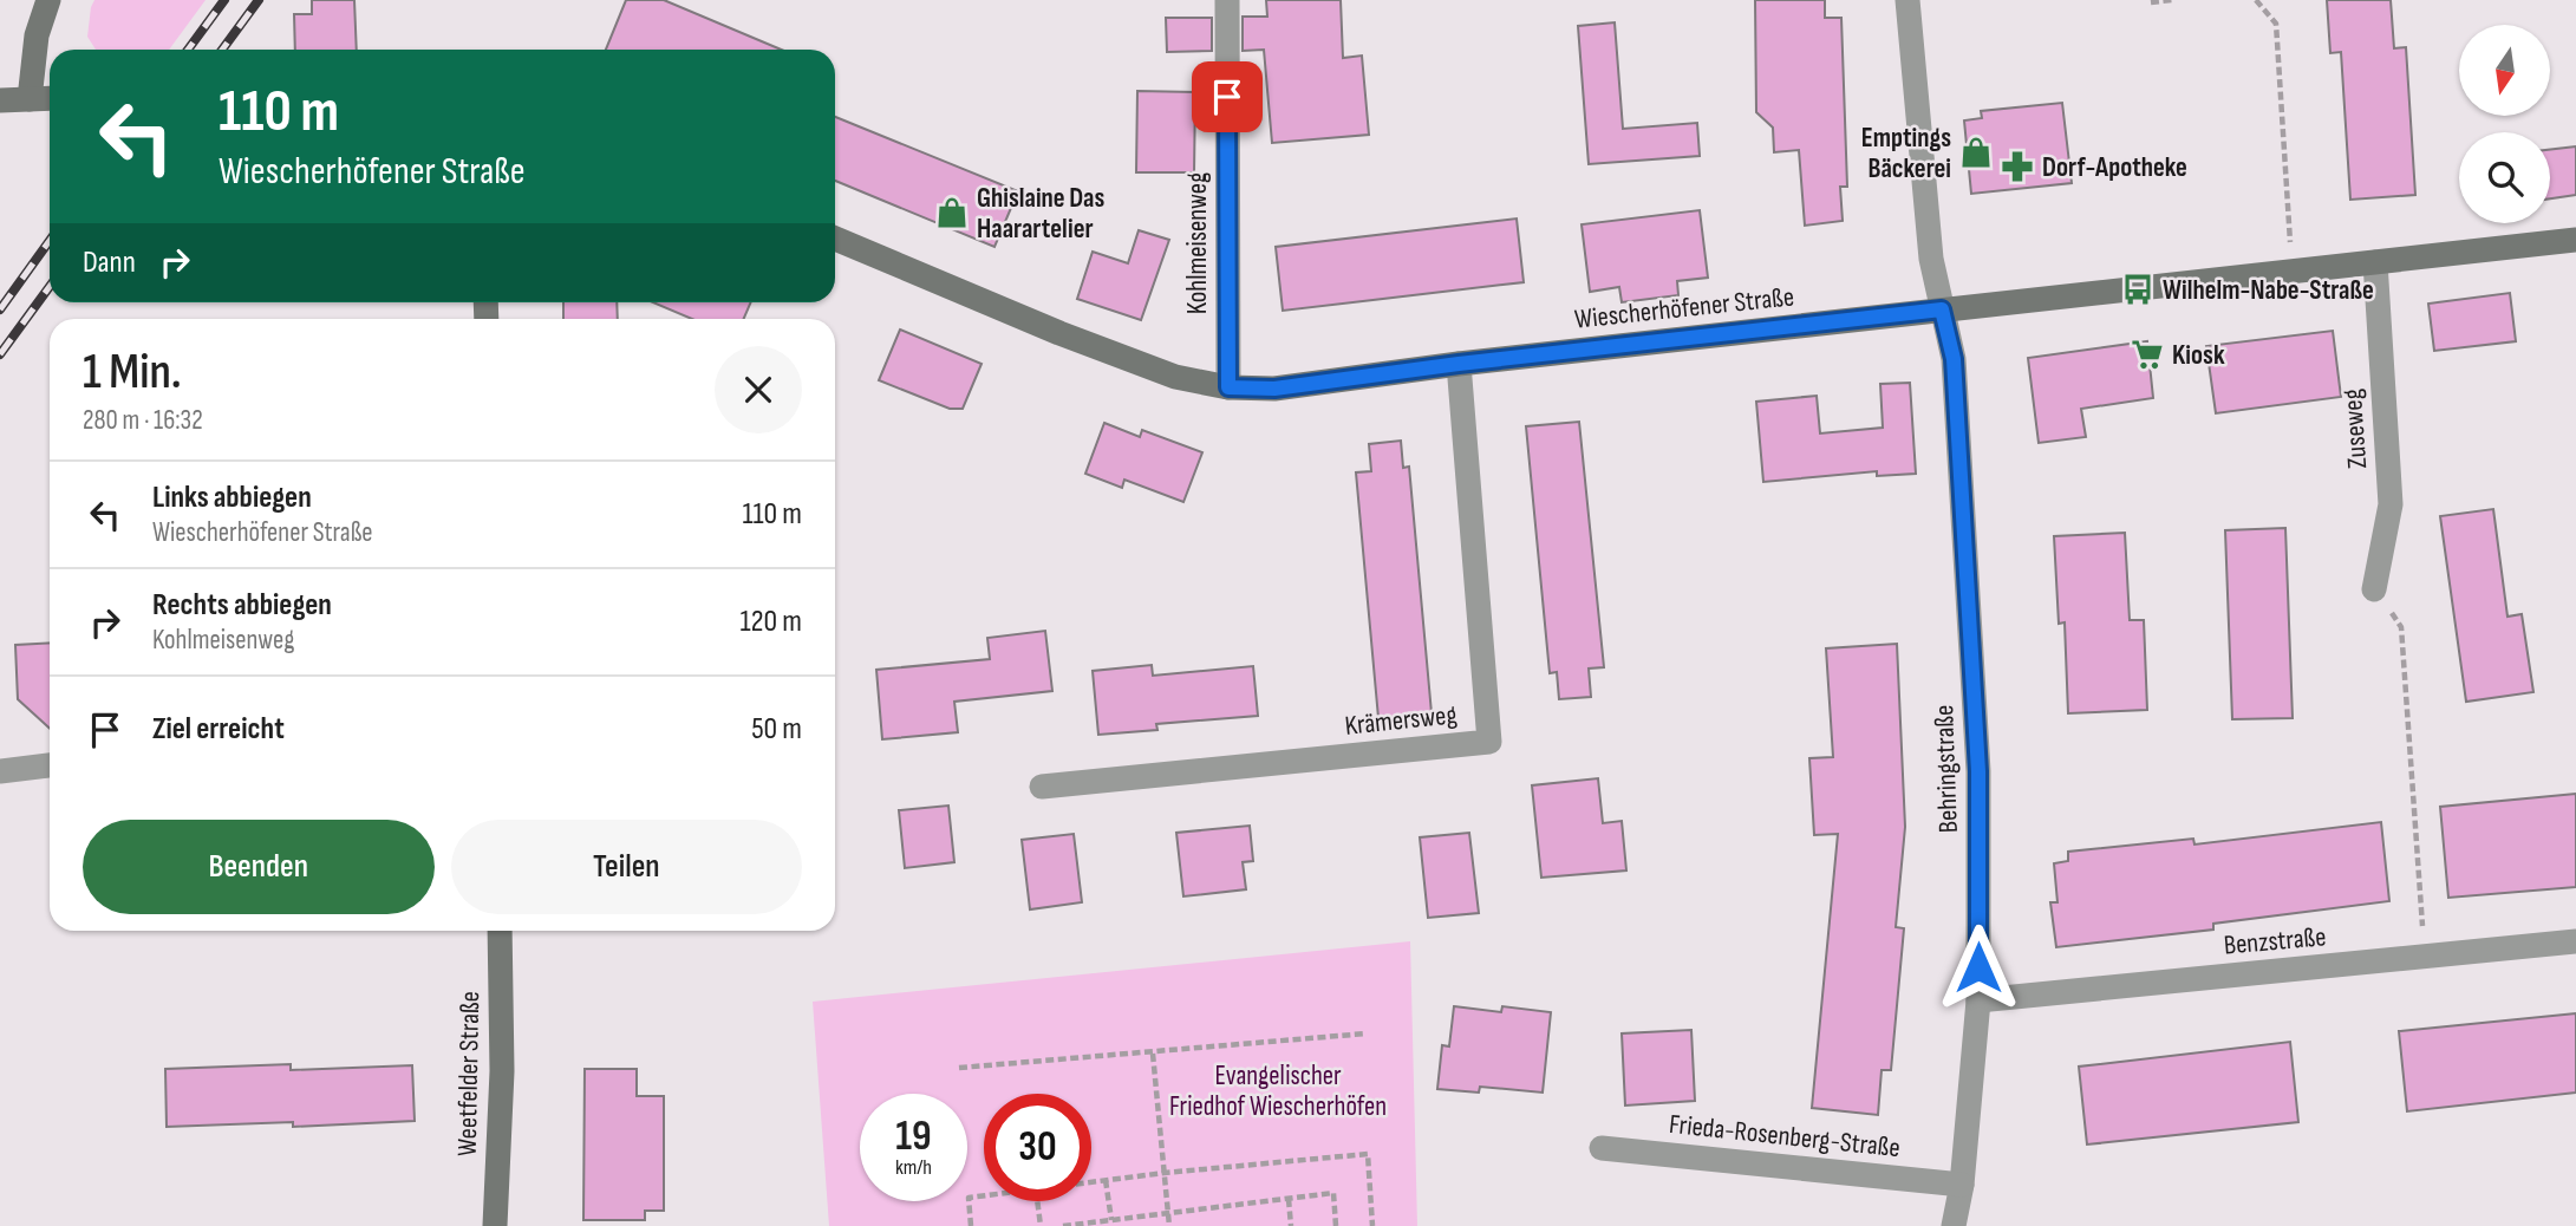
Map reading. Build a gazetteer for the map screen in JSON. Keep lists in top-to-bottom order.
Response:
{
  "streets": {
    "street": [
      "Kohlmeisenweg",
      "Wiescherhöfener Straße",
      "Zuseweg",
      "Krämersweg",
      "Behringstraße",
      "Benzstraße",
      "Weetfelder Straße",
      "Frieda-Rosenberg-Straße"
    ]
  },
  "crossings": [
    ["Kohlmeisenweg", "Wiescherhöfener Straße"],
    ["Wiescherhöfener Straße", "Zuseweg"],
    ["Wiescherhöfener Straße", "Krämersweg"],
    ["Wiescherhöfener Straße", "Behringstraße"],
    ["Behringstraße", "Benzstraße"],
    ["Behringstraße", "Frieda-Rosenberg-Straße"]
  ],
  "parks": ["Evangelischer Friedhof Wiescherhöfen"],
  "places": {
    "shop": ["Emptings Bäckerei", "Ghislaine Das Haarartelier"],
    "pharmacy": ["Dorf-Apotheke"],
    "bus stop": ["Wilhelm-Nabe-Straße"],
    "supermarket": ["Kiosk"]
  },
  "north": "bottom",
  "page": {
    "turn": ["110 m", "Wiescherhöfener Straße"],
    "then": "Dann",
    "heading": ["1 Min.", "280 m · 16:32"],
    "list": [
      {
        "name": "Links abbiegen",
        "note": "Wiescherhöfener Straße",
        "value": "110 m"
      },
      {
        "name": "Rechts abbiegen",
        "note": "Kohlmeisenweg",
        "value": "120 m"
      },
      {
        "name": "Ziel erreicht",
        "value": "50 m"
      }
    ],
    "buttons": ["Beenden", "Teilen"],
    "speed": "19 km/h",
    "limit": "30"
  }
}
